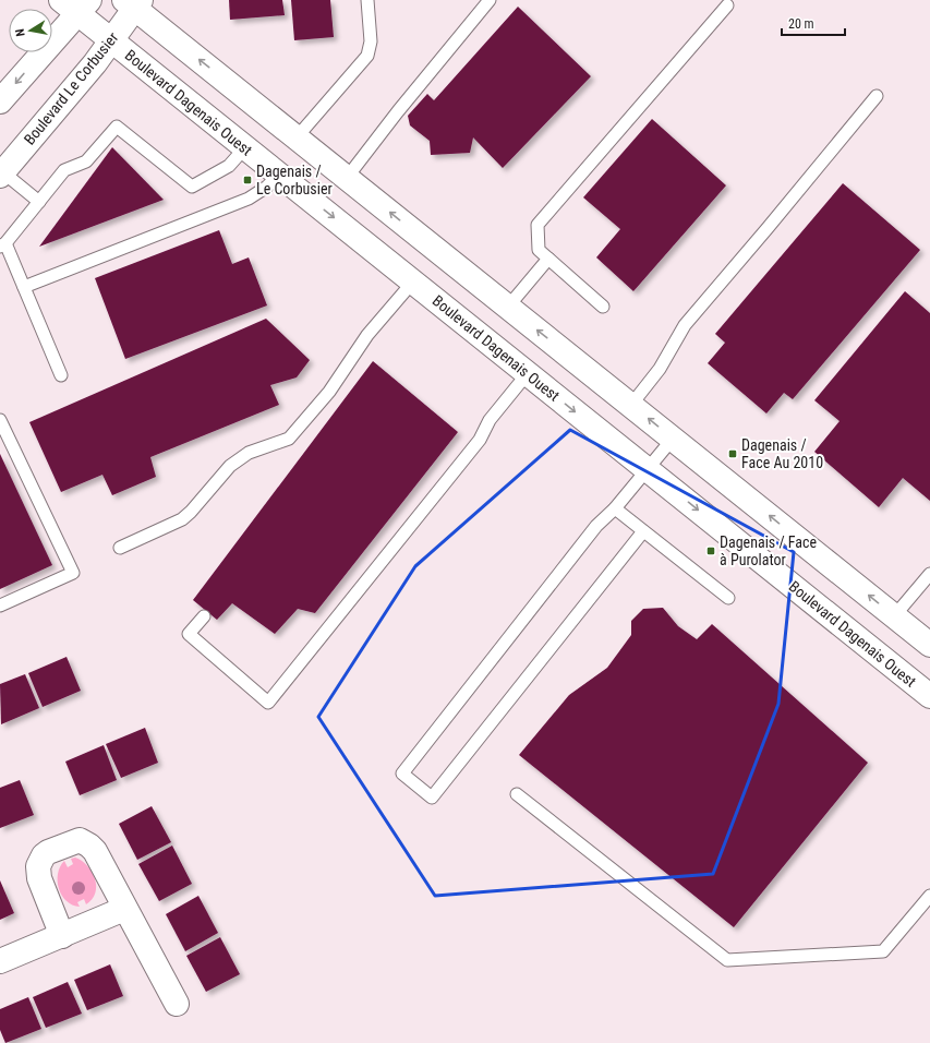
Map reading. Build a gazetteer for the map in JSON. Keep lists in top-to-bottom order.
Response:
{
  "streets": {
    "main road": ["Boulevard Le Corbusier", "Boulevard Dagenais Ouest"]
  },
  "crossings": [
    ["Boulevard Le Corbusier", "Boulevard Dagenais Ouest"]
  ],
  "places": {
    "transit": ["Dagenais / Le Corbusier", "Dagenais / Face Au 2010", "Dagenais / Face à Purolator"]
  },
  "scale_bar": "20 m",
  "north": "left"
}
